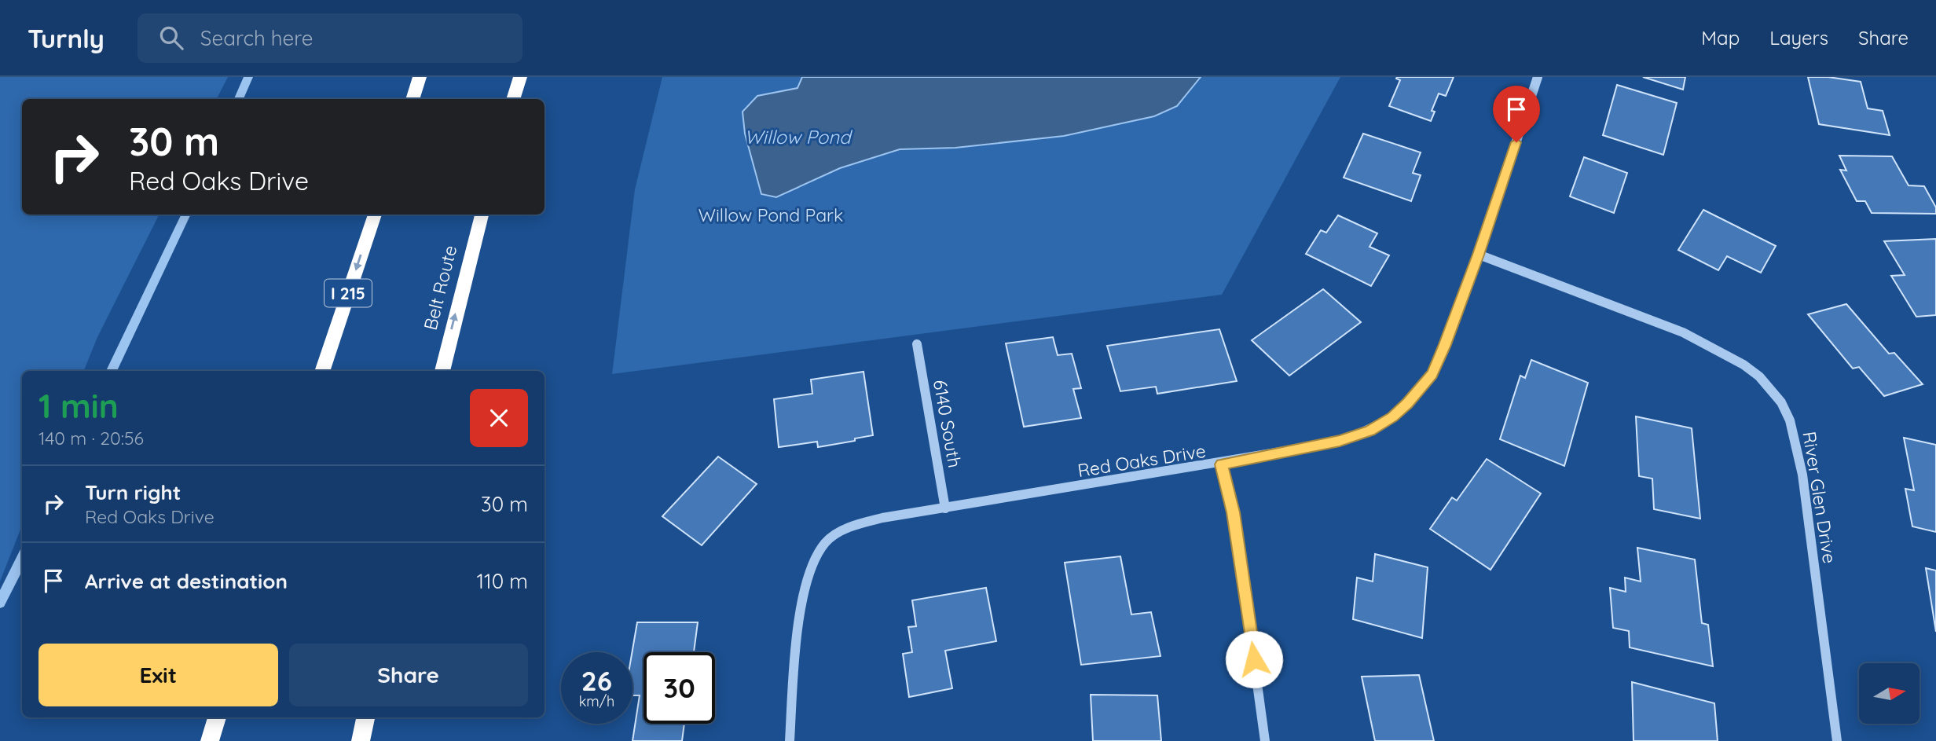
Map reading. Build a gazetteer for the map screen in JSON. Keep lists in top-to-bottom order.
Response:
{
  "streets": {
    "highway": ["Belt Route", "I 215"],
    "street": ["6140 South", "Red Oaks Drive", "River Glen Drive"]
  },
  "crossings": [
    ["6140 South", "Red Oaks Drive"],
    ["Red Oaks Drive", "River Glen Drive"]
  ],
  "water": ["Willow Pond"],
  "parks": ["Willow Pond Park"],
  "north": "right",
  "page": {
    "header": "Turnly",
    "search": "Search here",
    "nav": ["Map", "Layers", "Share"],
    "turn": ["30 m", "Red Oaks Drive"],
    "heading": ["1 min", "140 m · 20:56"],
    "list": [
      {
        "name": "Turn right",
        "note": "Red Oaks Drive",
        "value": "30 m"
      },
      {
        "name": "Arrive at destination",
        "value": "110 m"
      }
    ],
    "buttons": ["Exit", "Share"],
    "speed": "26 km/h",
    "limit": "30"
  }
}
